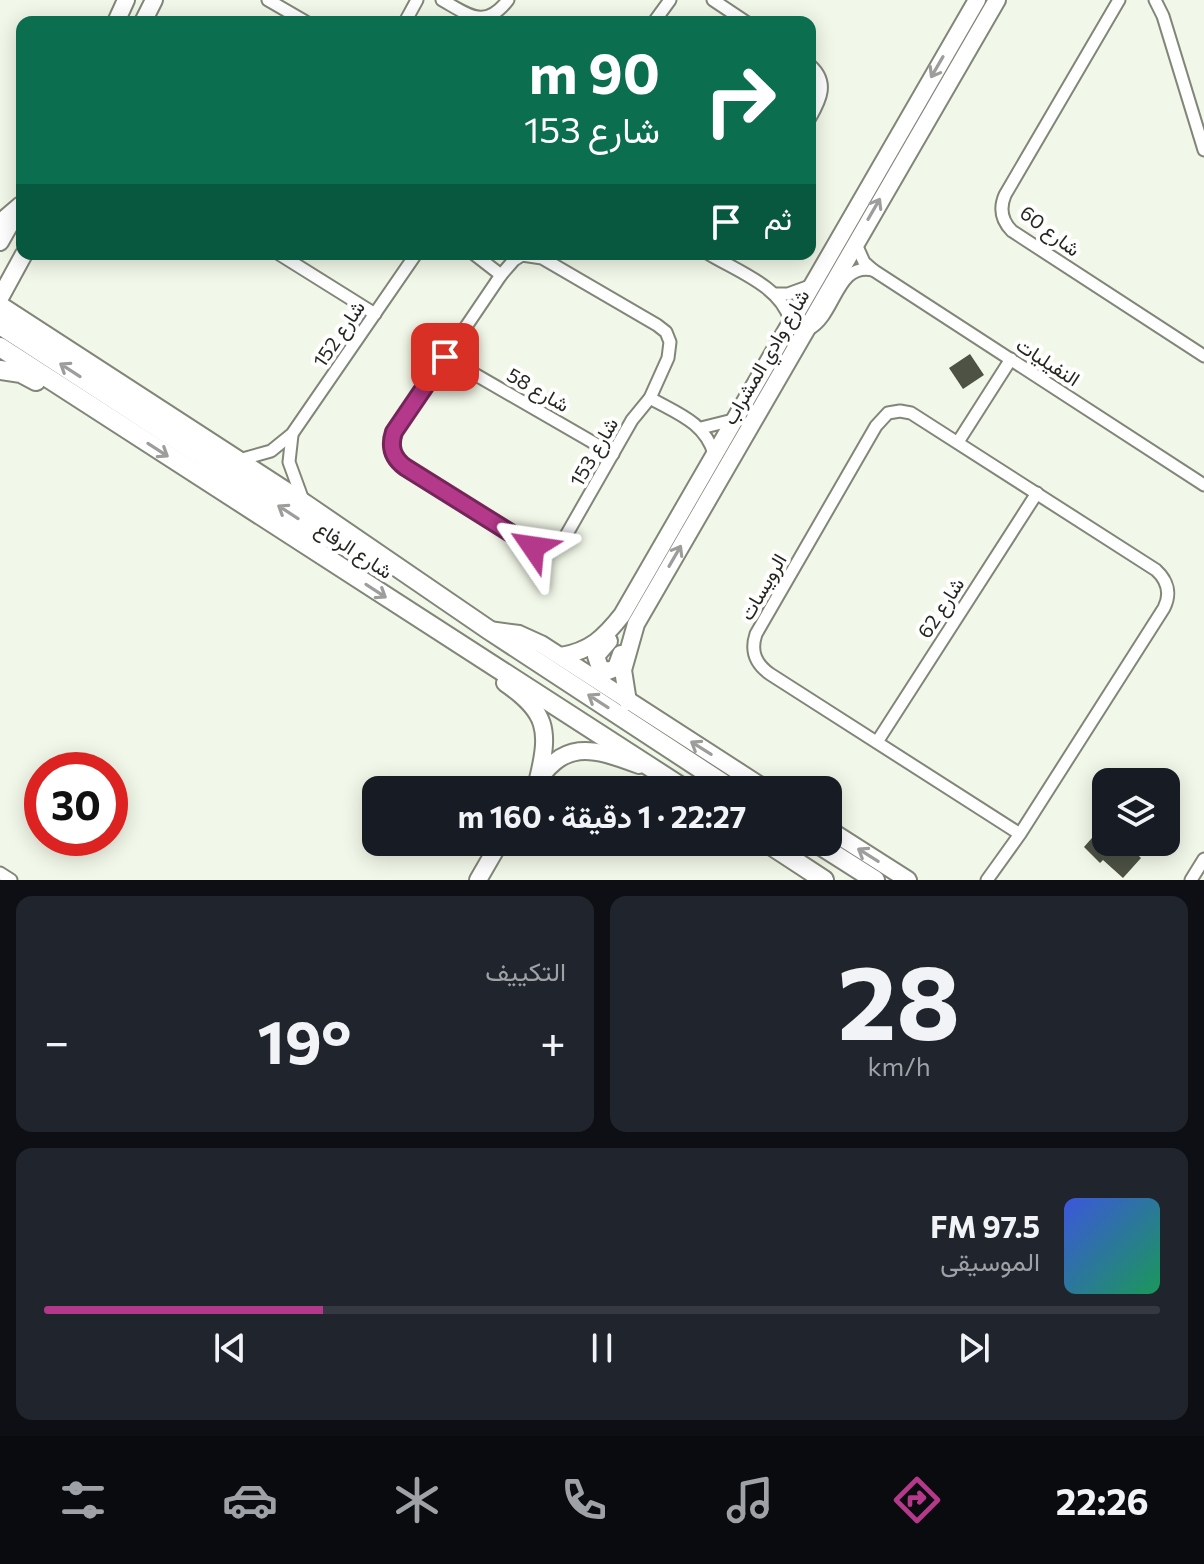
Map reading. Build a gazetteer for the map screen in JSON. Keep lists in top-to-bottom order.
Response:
{
  "streets": {
    "main road": ["شارع الرفاع"],
    "street": [
      "شارع 60",
      "شارع 152",
      "شارع وادي المشراب",
      "النفيليات",
      "شارع 58",
      "شارع 153",
      "الرويسات",
      "شارع 62"
    ]
  },
  "crossings": [
    ["شارع 152", "شارع الرفاع"],
    ["شارع وادي المشراب", "النفيليات"],
    ["شارع وادي المشراب", "شارع الرفاع"],
    ["شارع 58", "شارع 153"],
    ["الرويسات", "شارع 62"]
  ],
  "page": {
    "turn": ["90 m", "شارع 153"],
    "then": "ثم",
    "limit": "30",
    "trip": "22:27 · 1 دقيقة · 160 m",
    "tile": [
      ["28", "km/h"],
      "التكييف"
    ],
    "heat": ["−", "19°", "+"],
    "song": ["97.5 FM", "الموسيقى"],
    "tabs": "22:26"
  }
}
